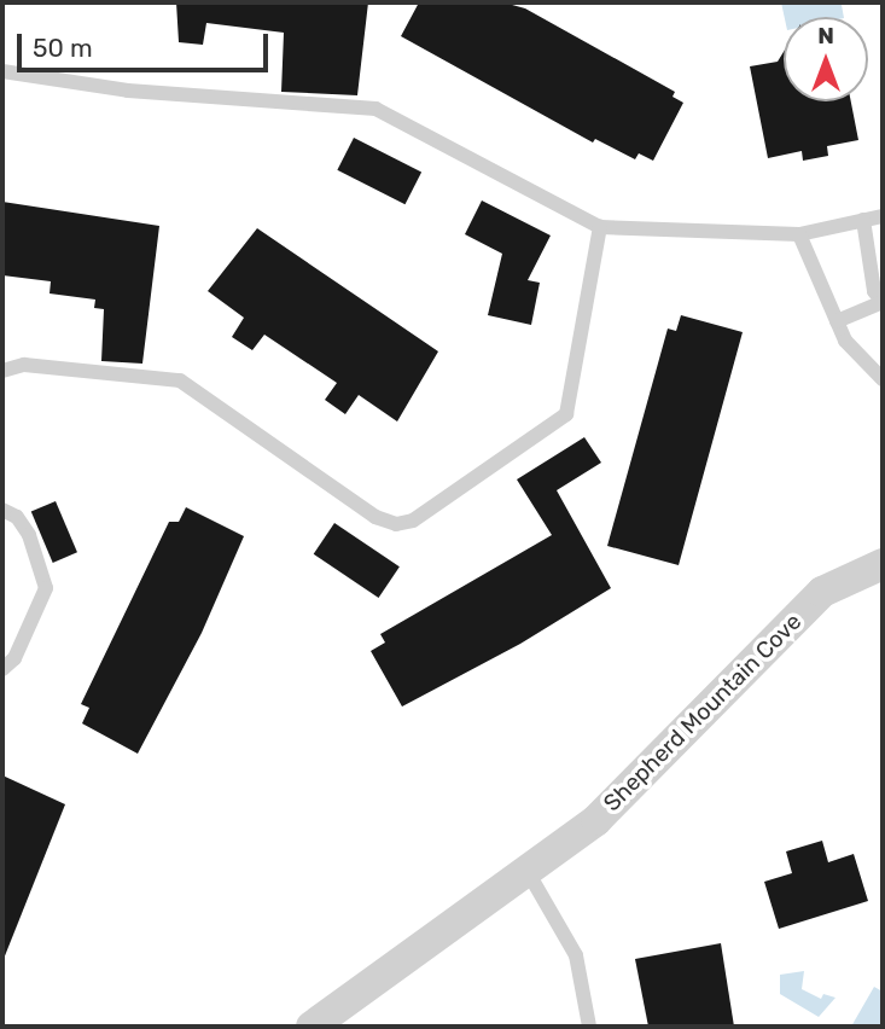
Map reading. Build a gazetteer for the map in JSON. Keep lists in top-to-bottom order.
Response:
{
  "streets": {
    "street": ["Shepherd Mountain Cove"]
  },
  "scale_bar": "50 m",
  "north": "top"
}
